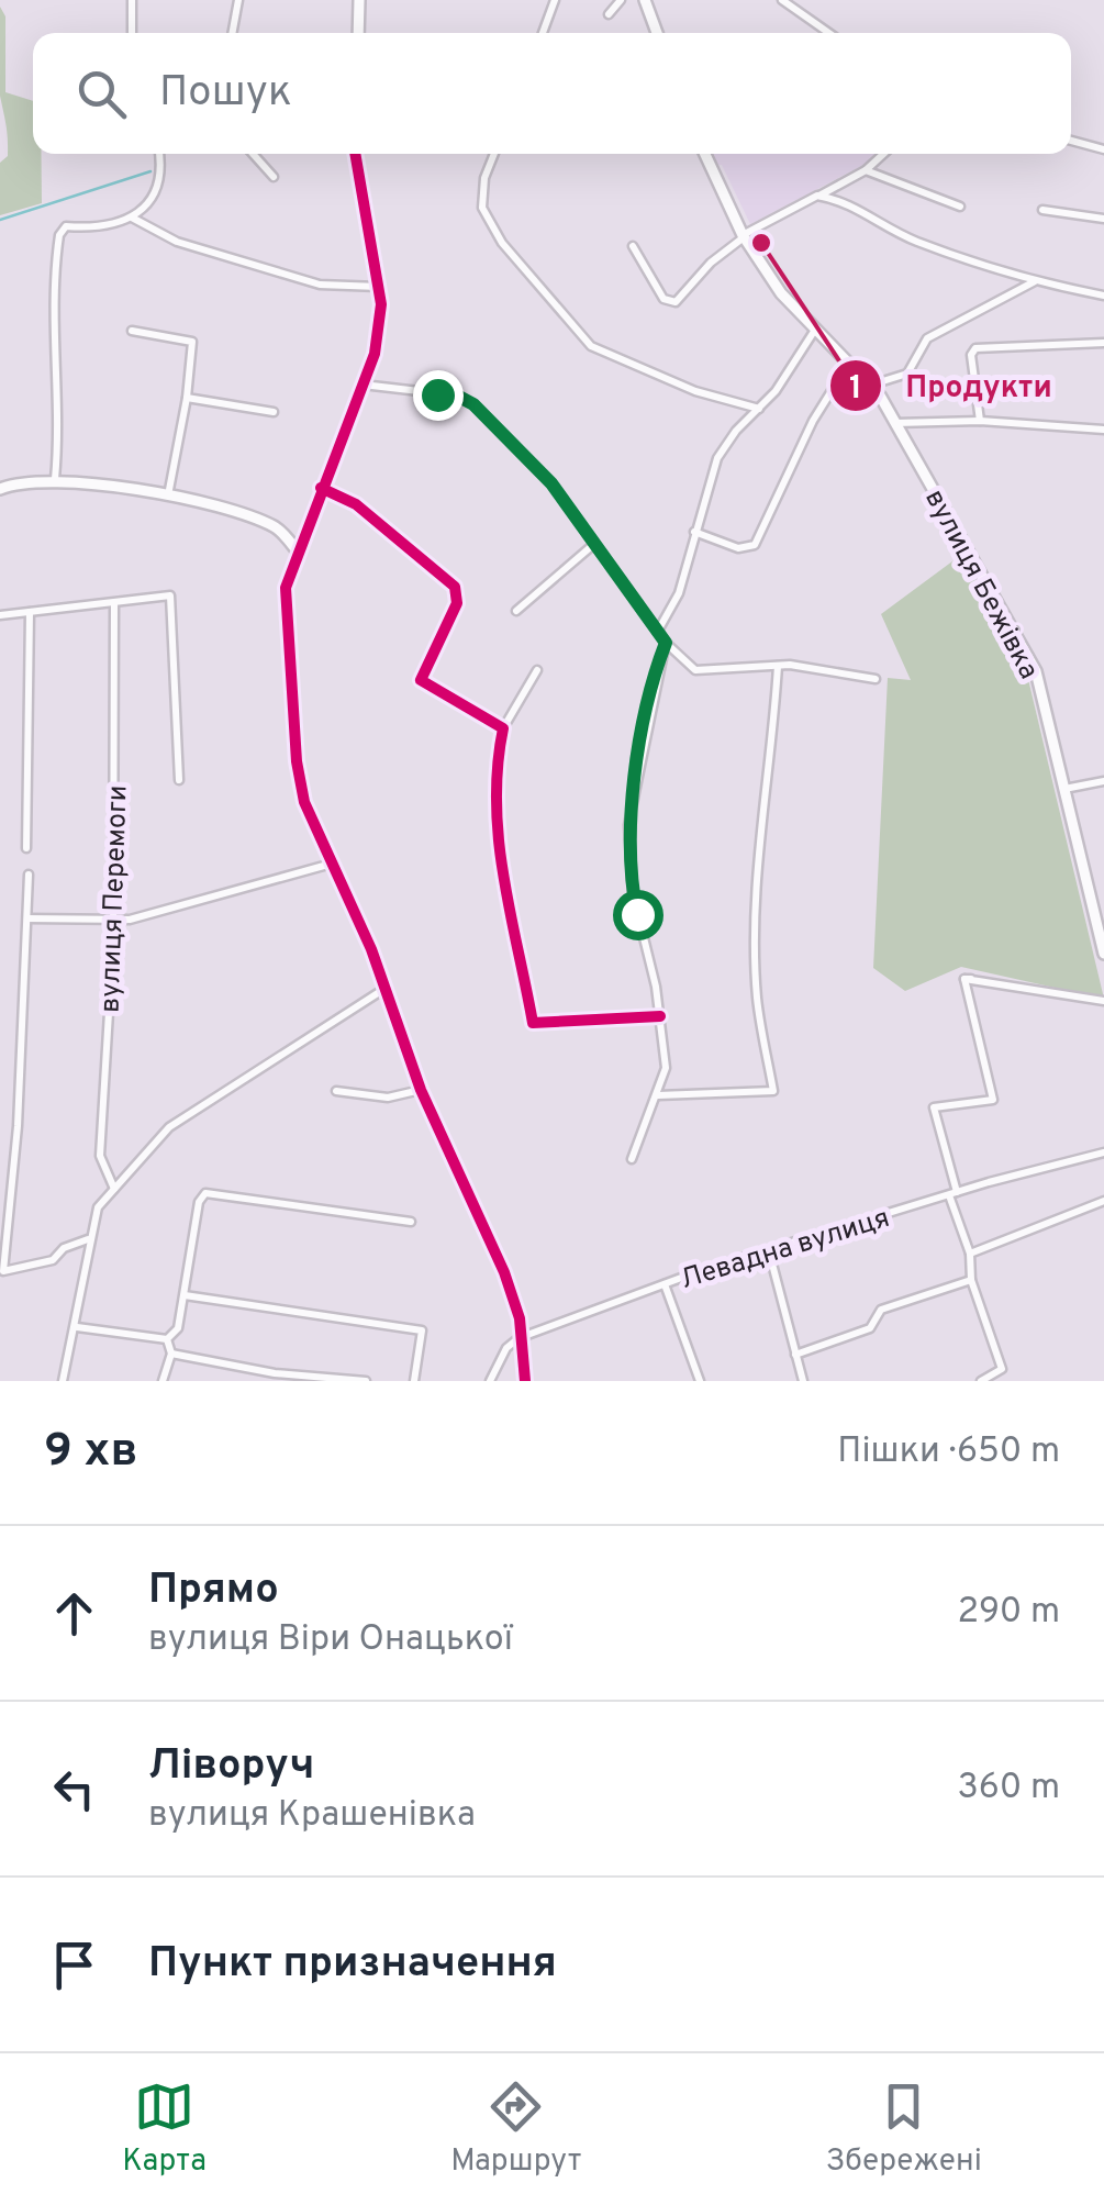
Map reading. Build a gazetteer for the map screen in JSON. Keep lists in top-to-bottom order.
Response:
{
  "streets": {
    "street": ["вулиця Бежівка", "вулиця Перемоги", "Левадна вулиця"]
  },
  "places": ["Продукти"],
  "page": {
    "search": "Пошук",
    "heading": ["9 хв", "Пішки · 650 m"],
    "list": [
      ["Прямо", "вулиця Віри Онацької", "290 m"],
      ["Ліворуч", "вулиця Крашенівка", "360 m"],
      "Пункт призначення"
    ],
    "nav": ["Карта", "Маршрут", "Збережені"]
  }
}
